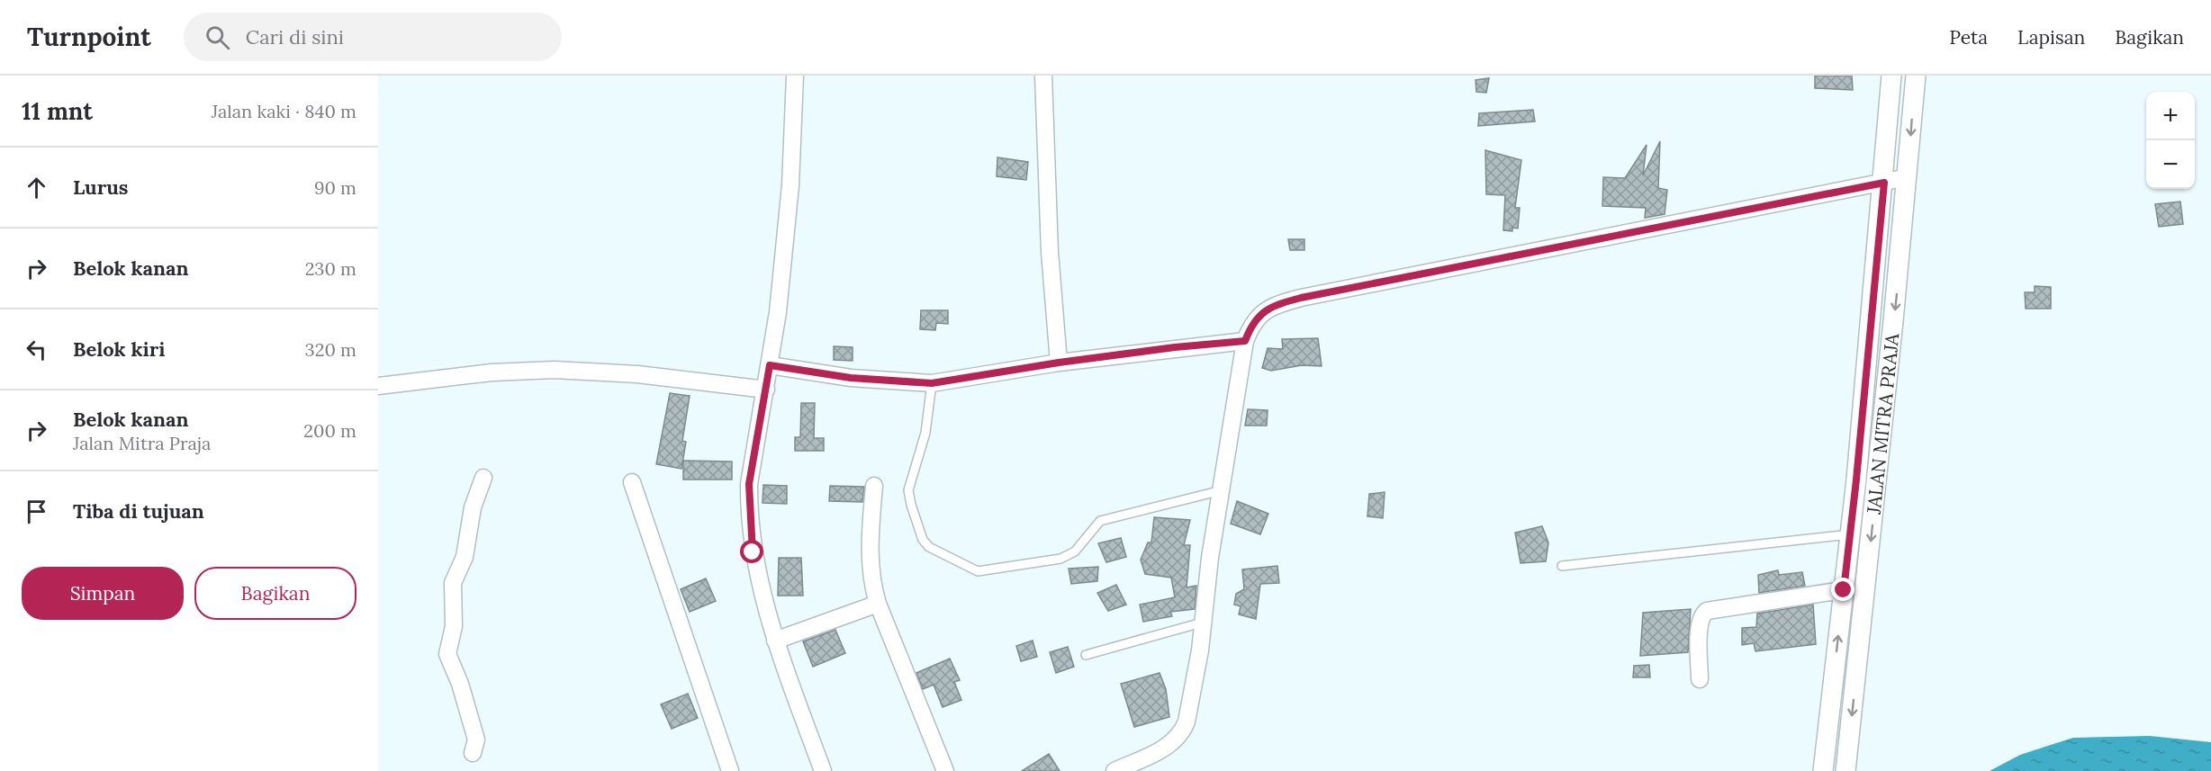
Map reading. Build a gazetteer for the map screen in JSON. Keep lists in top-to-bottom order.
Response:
{
  "streets": {
    "street": ["JALAN MITRA PRAJA"]
  },
  "page": {
    "header": "Turnpoint",
    "search": "Cari di sini",
    "nav": ["Peta", "Lapisan", "Bagikan"],
    "heading": ["11 mnt", "Jalan kaki · 840 m"],
    "map_buttons": ["+", "−"],
    "list": [
      ["Lurus", "90 m"],
      ["Belok kanan", "230 m"],
      ["Belok kiri", "320 m"],
      ["Belok kanan", "Jalan Mitra Praja", "200 m"],
      "Tiba di tujuan"
    ],
    "buttons": ["Simpan", "Bagikan"]
  }
}
